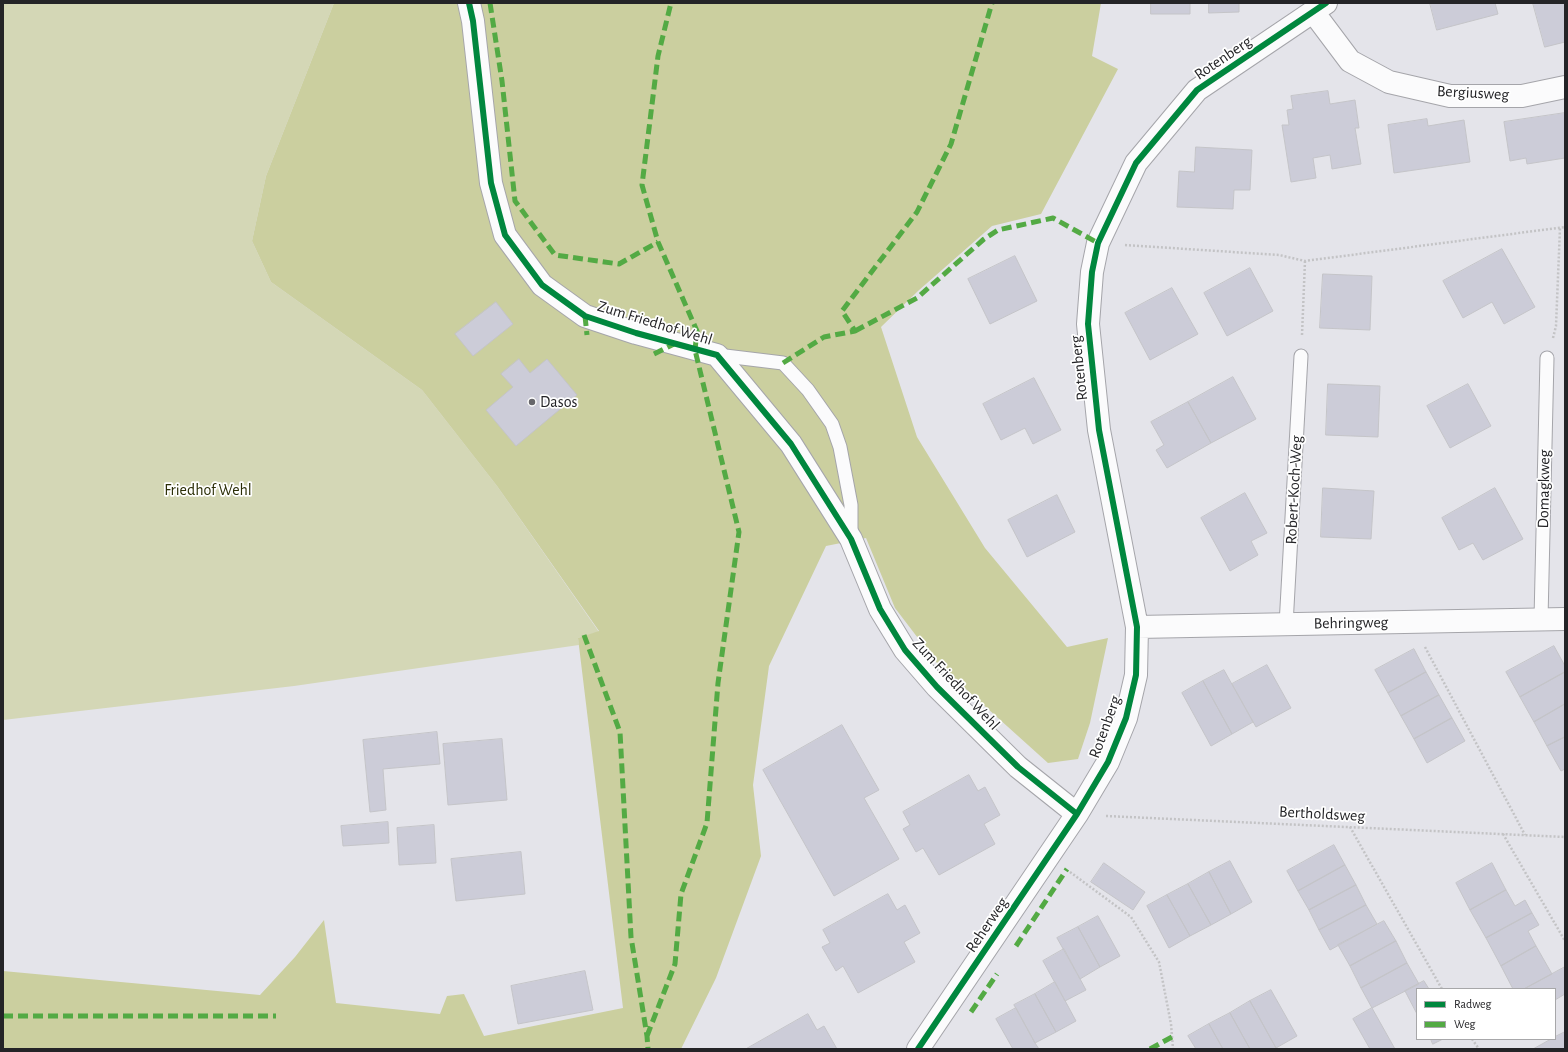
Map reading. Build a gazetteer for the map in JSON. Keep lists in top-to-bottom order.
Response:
{
  "streets": {
    "street": [
      "Rotenberg",
      "Bergiusweg",
      "Zum Friedhof Wehl",
      "Behringweg",
      "Reherweg"
    ],
    "lane": ["Domagkweg", "Robert-Koch-Weg"],
    "path": ["Bertholdsweg"]
  },
  "crossings": [
    ["Rotenberg", "Bergiusweg"],
    ["Rotenberg", "Zum Friedhof Wehl"],
    ["Rotenberg", "Behringweg"],
    ["Rotenberg", "Bertholdsweg"],
    ["Rotenberg", "Reherweg"],
    ["Zum Friedhof Wehl", "Bertholdsweg"],
    ["Zum Friedhof Wehl", "Reherweg"],
    ["Domagkweg", "Behringweg"],
    ["Robert-Koch-Weg", "Behringweg"],
    ["Bertholdsweg", "Reherweg"]
  ],
  "parks": ["Friedhof Wehl"],
  "places": ["Dasos"],
  "legend": ["Radweg", "Weg"]
}
